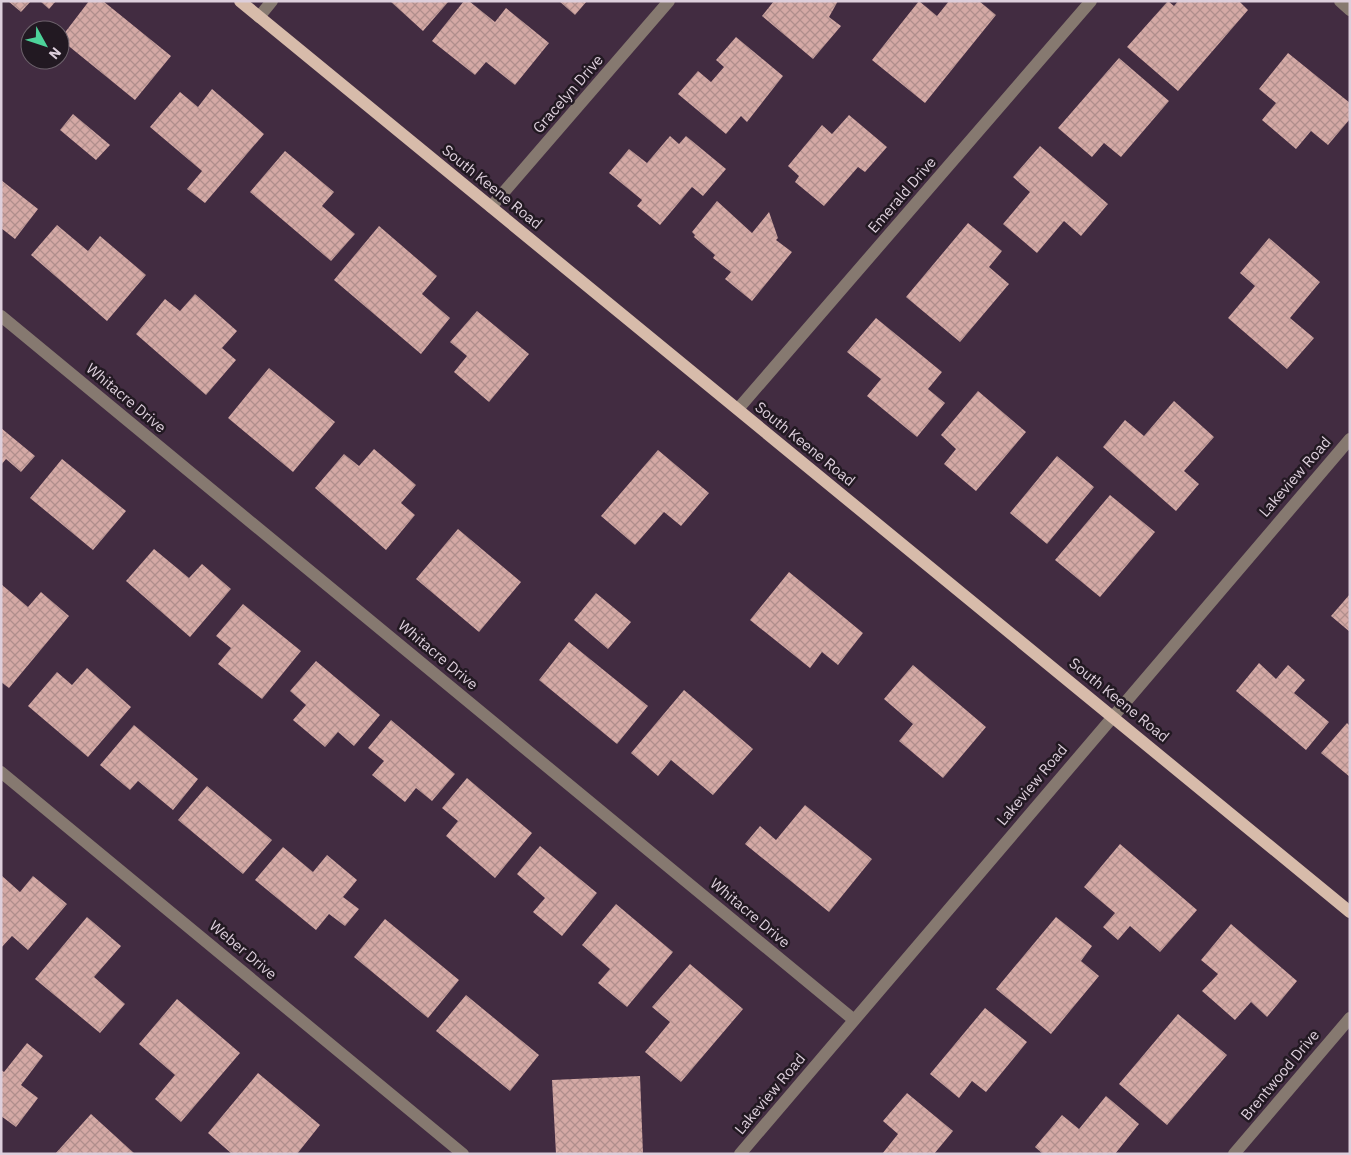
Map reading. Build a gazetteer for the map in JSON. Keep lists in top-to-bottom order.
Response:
{
  "streets": {
    "main road": ["South Keene Road"],
    "street": [
      "Gracelyn Drive",
      "Emerald Drive",
      "Whitacre Drive",
      "Lakeview Road",
      "Weber Drive",
      "Brentwood Drive"
    ]
  },
  "crossings": [
    ["Gracelyn Drive", "South Keene Road"],
    ["South Keene Road", "Emerald Drive"],
    ["South Keene Road", "Lakeview Road"],
    ["Whitacre Drive", "Lakeview Road"]
  ],
  "north": "bottom right"
}
